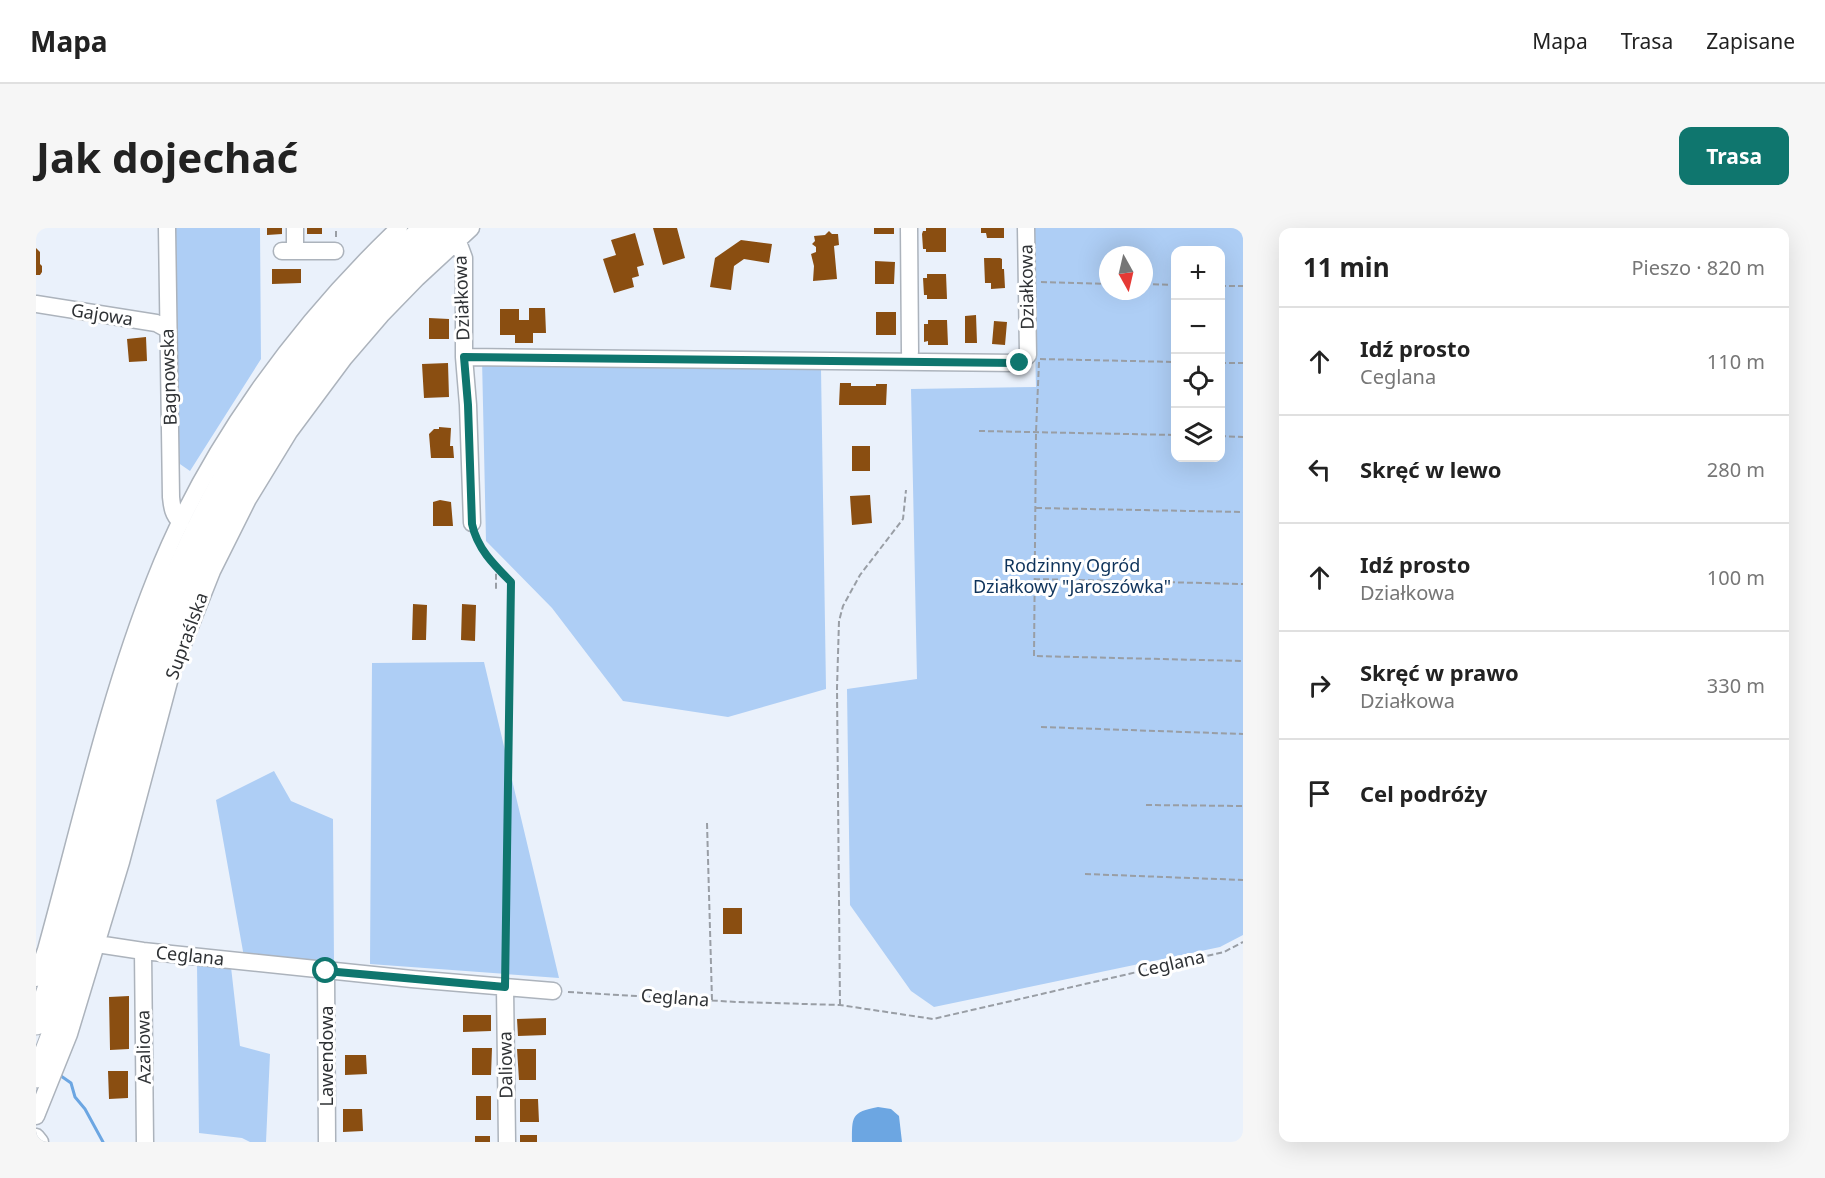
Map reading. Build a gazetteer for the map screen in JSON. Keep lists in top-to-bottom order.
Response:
{
  "streets": {
    "street": [
      "Działkowa",
      "Gajowa",
      "Bagnowska",
      "Supraślska",
      "Ceglana",
      "Azaliowa",
      "Lawendowa",
      "Daliowa"
    ]
  },
  "crossings": [
    ["Działkowa", "Supraślska"],
    ["Gajowa", "Bagnowska"],
    ["Supraślska", "Ceglana"],
    ["Ceglana", "Azaliowa"],
    ["Ceglana", "Lawendowa"],
    ["Ceglana", "Daliowa"]
  ],
  "parks": ["Rodzinny Ogród Działkowy \"Jaroszówka\""],
  "north": "bottom",
  "page": {
    "header": "Mapa",
    "nav": ["Mapa", "Trasa", "Zapisane"],
    "buttons": "Trasa",
    "title": "Jak dojechać",
    "heading": ["11 min", "Pieszo · 820 m"],
    "map_buttons": ["+", "−"],
    "list": [
      ["Idź prosto", "Ceglana", "110 m"],
      ["Skręć w lewo", "280 m"],
      ["Idź prosto", "Działkowa", "100 m"],
      ["Skręć w prawo", "Działkowa", "330 m"],
      "Cel podróży"
    ]
  }
}
